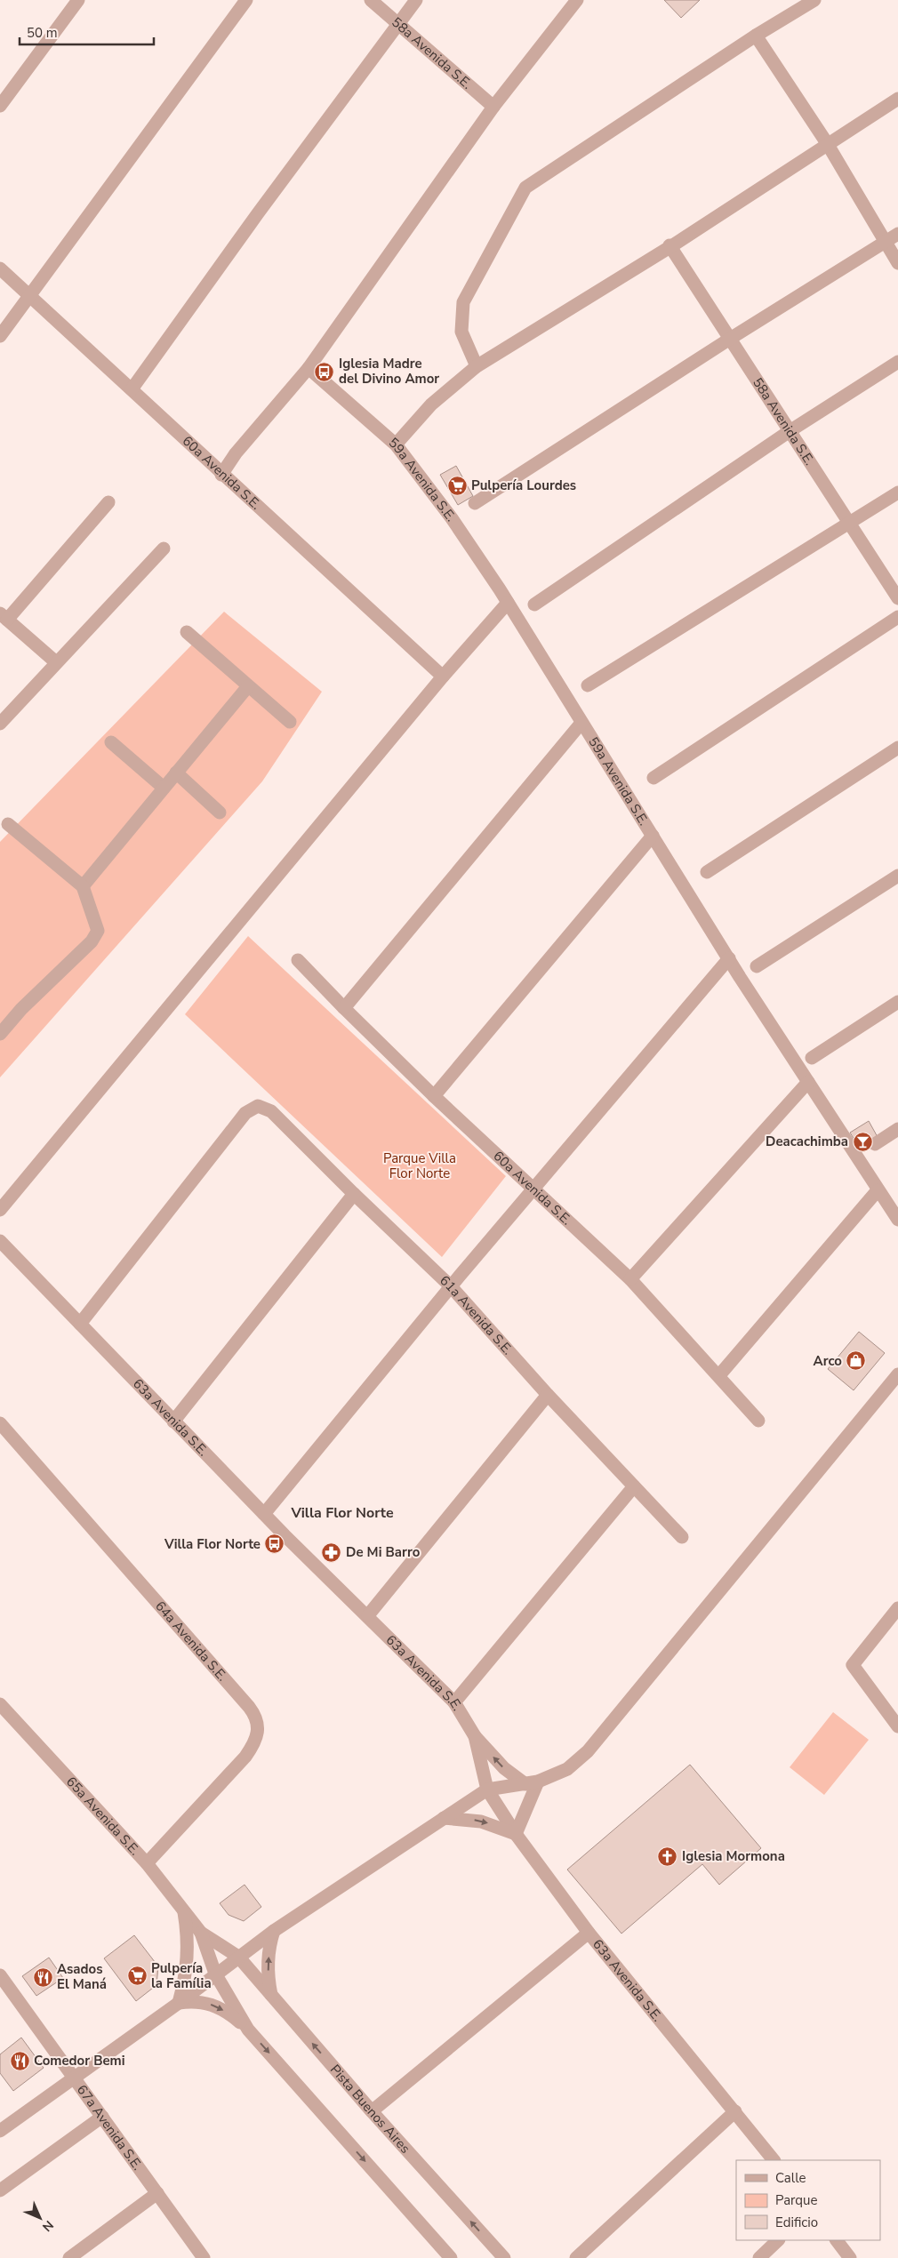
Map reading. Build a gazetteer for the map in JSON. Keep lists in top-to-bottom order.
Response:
{
  "streets": {
    "street": [
      "58a Avenida S.E.",
      "60a Avenida S.E.",
      "59a Avenida S.E.",
      "61a Avenida S.E.",
      "63a Avenida S.E.",
      "64a Avenida S.E.",
      "65a Avenida S.E.",
      "Pista Buenos Aires",
      "67a Avenida S.E."
    ]
  },
  "crossings": [
    ["61a Avenida S.E.", "63a Avenida S.E."],
    ["64a Avenida S.E.", "65a Avenida S.E."],
    ["65a Avenida S.E.", "Pista Buenos Aires"]
  ],
  "districts": ["Villa Flor Norte"],
  "parks": ["Parque Villa Flor Norte"],
  "places": {
    "bus stop": ["Iglesia Madre del Divino Amor", "Villa Flor Norte"],
    "supermarket": ["Pulpería Lourdes", "Pulpería la Família"],
    "bar": ["Deacachimba"],
    "shop": ["Arco"],
    "pharmacy": ["De Mi Barro"],
    "church": ["Iglesia Mormona"],
    "restaurant": ["Asados El Maná", "Comedor Bemi"]
  },
  "legend": ["Calle", "Parque", "Edificio"],
  "scale_bar": "50 m",
  "north": "bottom right"
}
